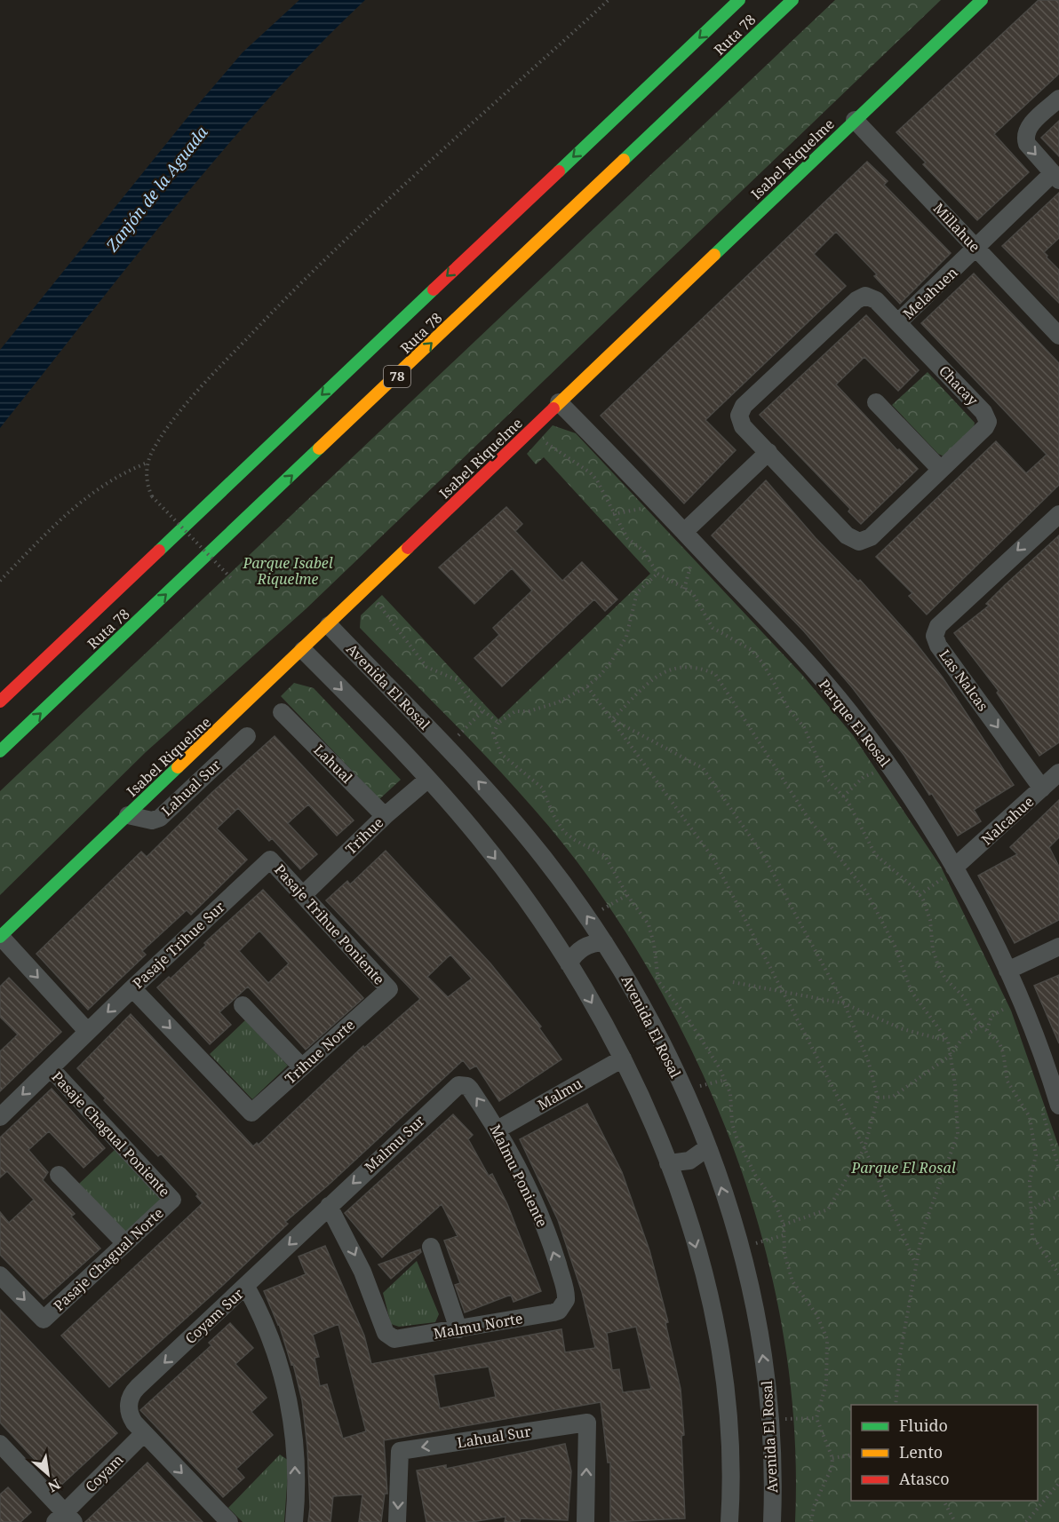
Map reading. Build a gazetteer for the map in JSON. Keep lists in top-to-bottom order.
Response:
{
  "streets": {
    "main road": ["Ruta 78", "Isabel Riquelme", "78"],
    "street": [
      "Millahue",
      "Melahuen",
      "Chacay",
      "Las Nalcas",
      "Avenida El Rosal",
      "Parque El Rosal",
      "Lahual",
      "Lahual Sur",
      "Nalcahue",
      "Trihue",
      "Pasaje Trihue Poniente",
      "Pasaje Trihue Sur",
      "Trihue Norte",
      "Malmu",
      "Pasaje Chagual Poniente",
      "Malmu Sur",
      "Malmu Poniente",
      "Pasaje Chagual Norte",
      "Coyam Sur",
      "Malmu Norte",
      "Coyam"
    ]
  },
  "crossings": [
    ["Isabel Riquelme", "Millahue"],
    ["Isabel Riquelme", "Avenida El Rosal"],
    ["Isabel Riquelme", "Parque El Rosal"],
    ["Isabel Riquelme", "Lahual Sur"],
    ["Millahue", "Melahuen"],
    ["Melahuen", "Chacay"],
    ["Las Nalcas", "Nalcahue"],
    ["Parque El Rosal", "Nalcahue"],
    ["Lahual", "Trihue"],
    ["Trihue", "Pasaje Trihue Poniente"],
    ["Pasaje Trihue Poniente", "Pasaje Trihue Sur"],
    ["Pasaje Trihue Poniente", "Trihue Norte"],
    ["Pasaje Trihue Sur", "Trihue Norte"],
    ["Malmu", "Malmu Poniente"],
    ["Pasaje Chagual Poniente", "Pasaje Chagual Norte"],
    ["Malmu Sur", "Malmu Poniente"],
    ["Malmu Sur", "Coyam Sur"],
    ["Malmu Sur", "Malmu Norte"],
    ["Malmu Poniente", "Malmu Norte"],
    ["Coyam Sur", "Malmu Norte"],
    ["Coyam Sur", "Coyam"]
  ],
  "one_way": ["Malmu Sur", "Malmu Norte"],
  "water": ["Zanjón de la Aguada"],
  "parks": ["Parque Isabel Riquelme", "Parque El Rosal"],
  "legend": ["Fluido", "Lento", "Atasco"],
  "north": "bottom right"
}
